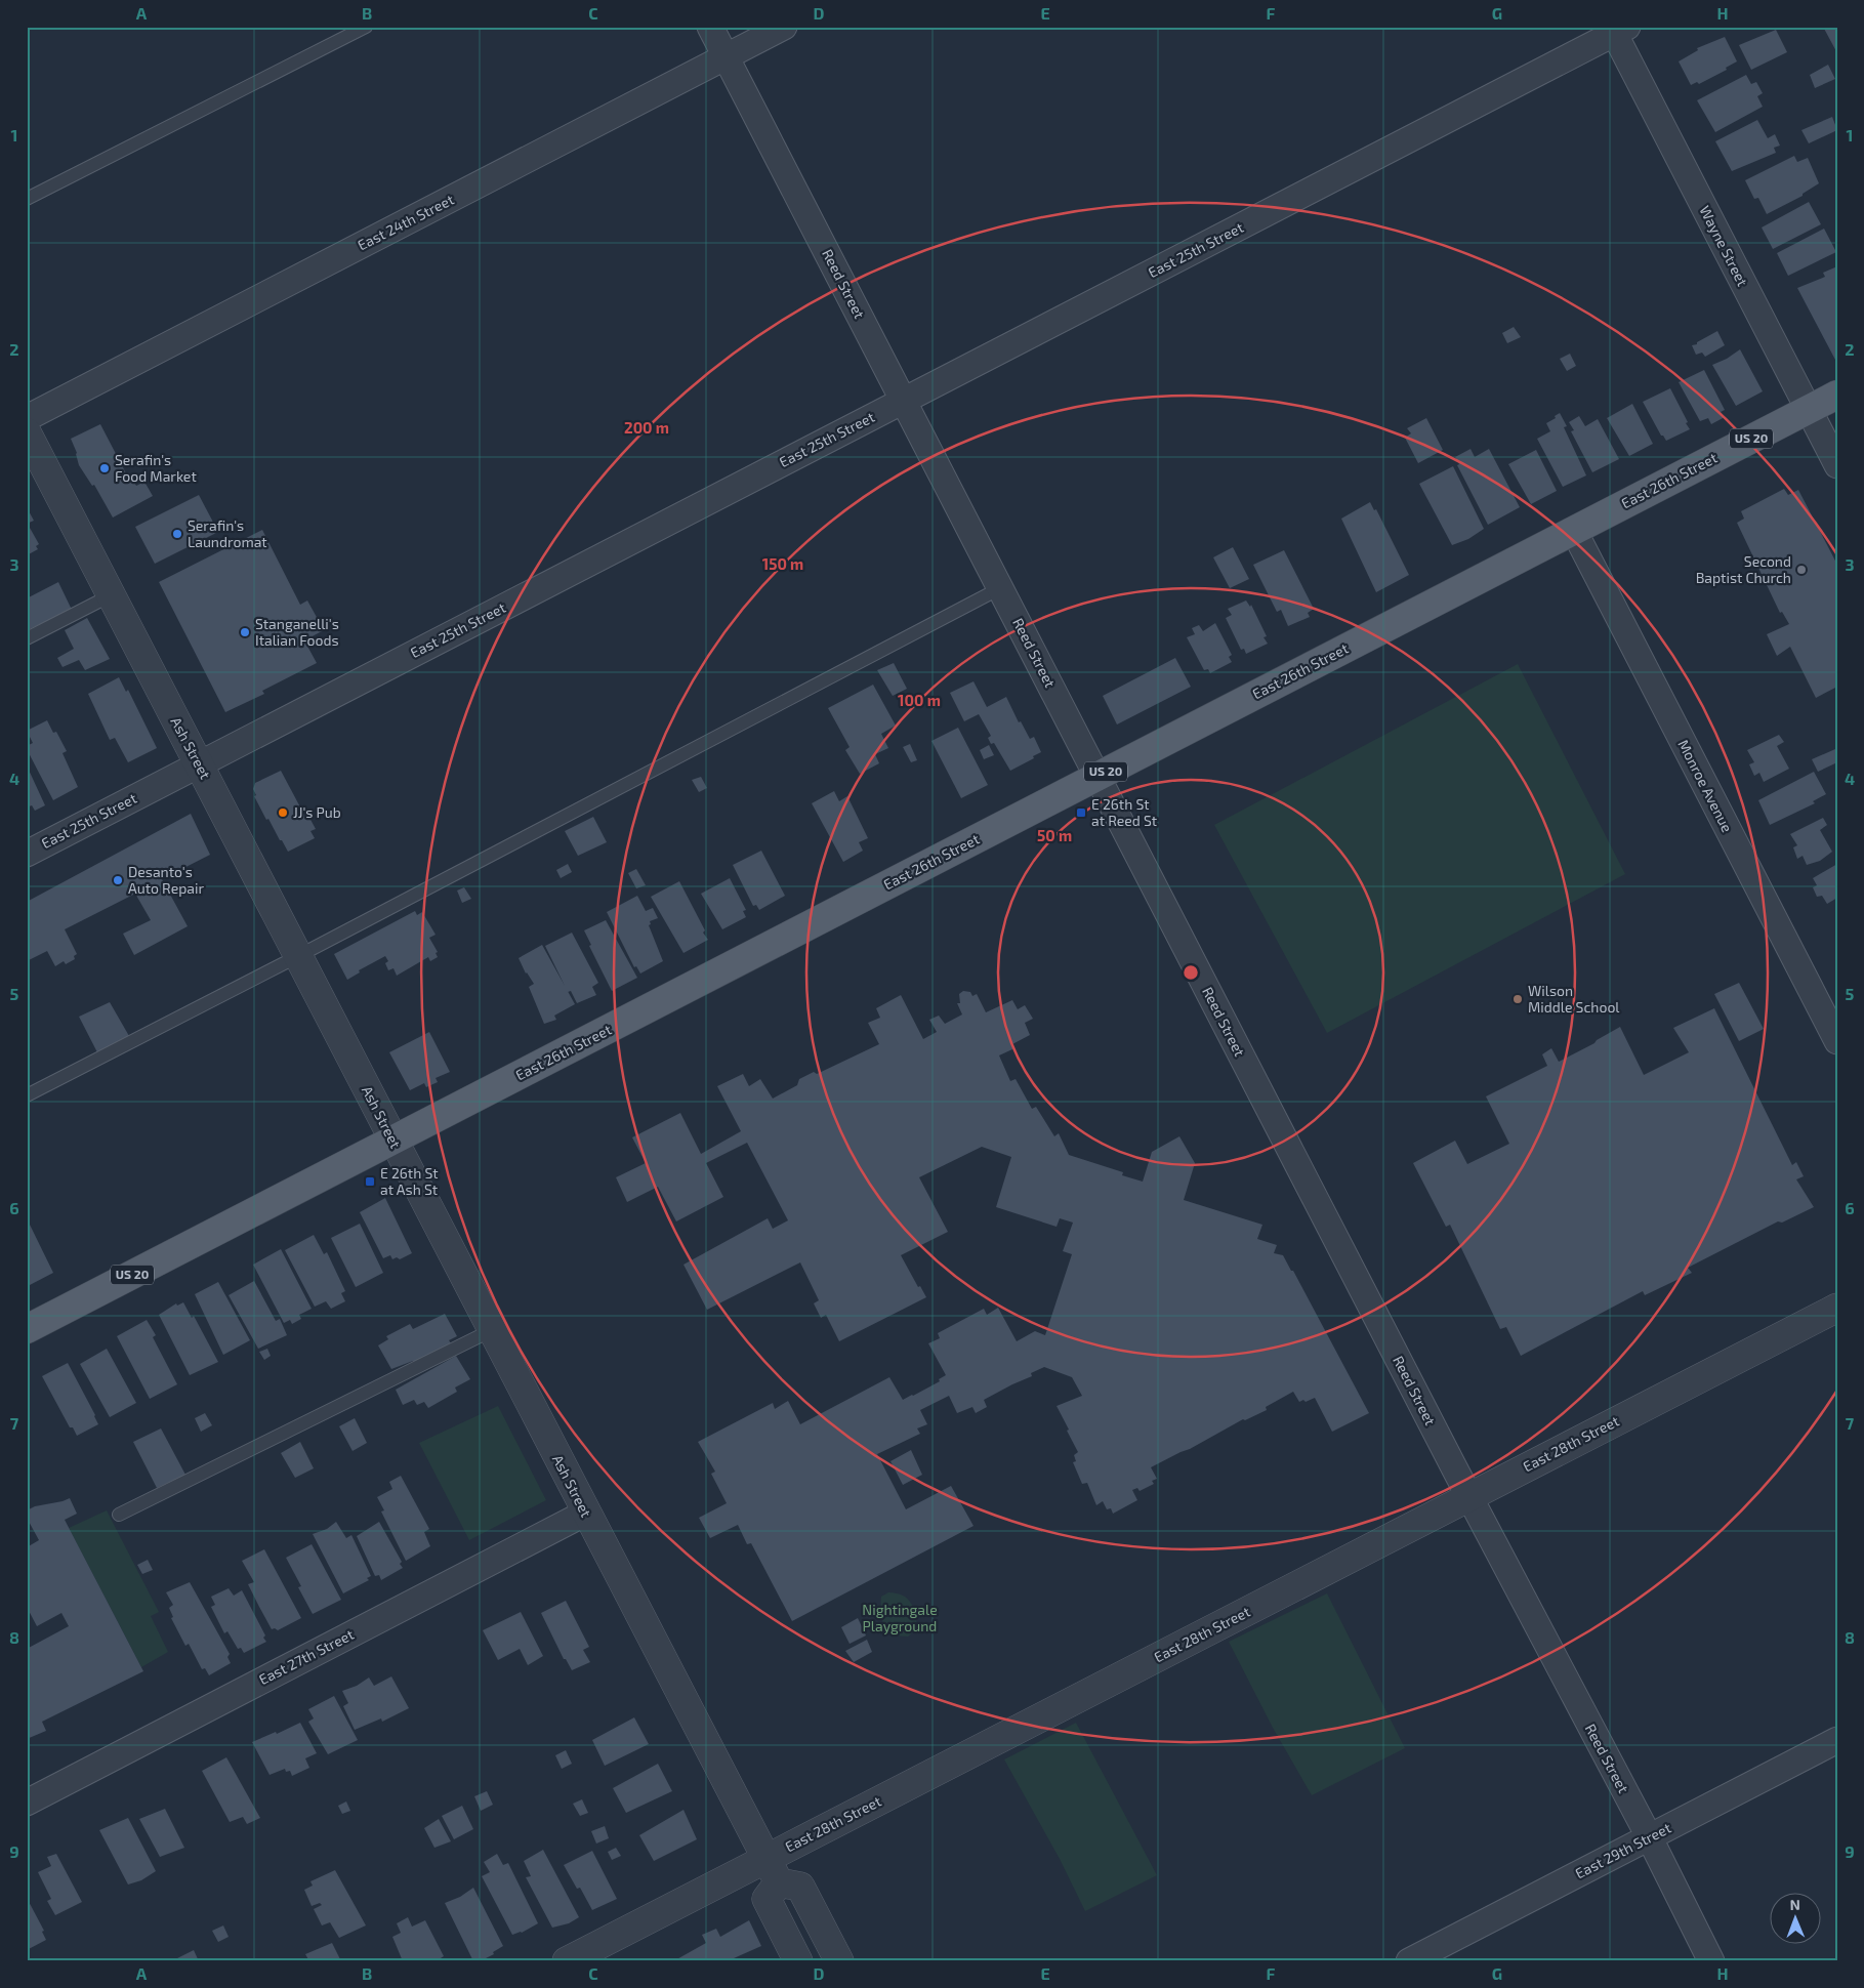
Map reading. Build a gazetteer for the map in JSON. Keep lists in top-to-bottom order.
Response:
{
  "streets": {
    "main road": ["US 20", "East 26th Street"],
    "street": [
      "East 24th Street",
      "Wayne Street",
      "East 25th Street",
      "Reed Street",
      "Ash Street",
      "Monroe Avenue",
      "East 28th Street",
      "East 27th Street",
      "East 29th Street"
    ]
  },
  "crossings": [
    ["East 24th Street", "Reed Street"],
    ["Wayne Street", "East 25th Street"],
    ["Wayne Street", "East 26th Street"],
    ["East 25th Street", "Reed Street"],
    ["East 25th Street", "Ash Street"],
    ["Reed Street", "East 26th Street"],
    ["Reed Street", "East 28th Street"],
    ["Reed Street", "East 29th Street"],
    ["East 26th Street", "Ash Street"],
    ["East 26th Street", "Monroe Avenue"],
    ["Ash Street", "East 28th Street"],
    ["Ash Street", "East 27th Street"]
  ],
  "parks": ["Nightingale Playground"],
  "places": {
    "other": [
      "Serafin's Food Market",
      "Serafin's Laundromat",
      "Second Baptist Church",
      "Stanganelli's Italian Foods",
      "JJ's Pub",
      "Desanto's Auto Repair",
      "Wilson Middle School"
    ],
    "transit": ["E 26th St at Reed St", "E 26th St at Ash St"]
  },
  "north": "top",
  "grid": {
    "columns": [
      "A",
      "B",
      "C",
      "D",
      "E",
      "F",
      "G",
      "H"
    ],
    "rows": [
      "1",
      "2",
      "3",
      "4",
      "5",
      "6",
      "7",
      "8",
      "9"
    ]
  },
  "rings": [
    "200 m",
    "150 m",
    "100 m",
    "50 m"
  ]
}
